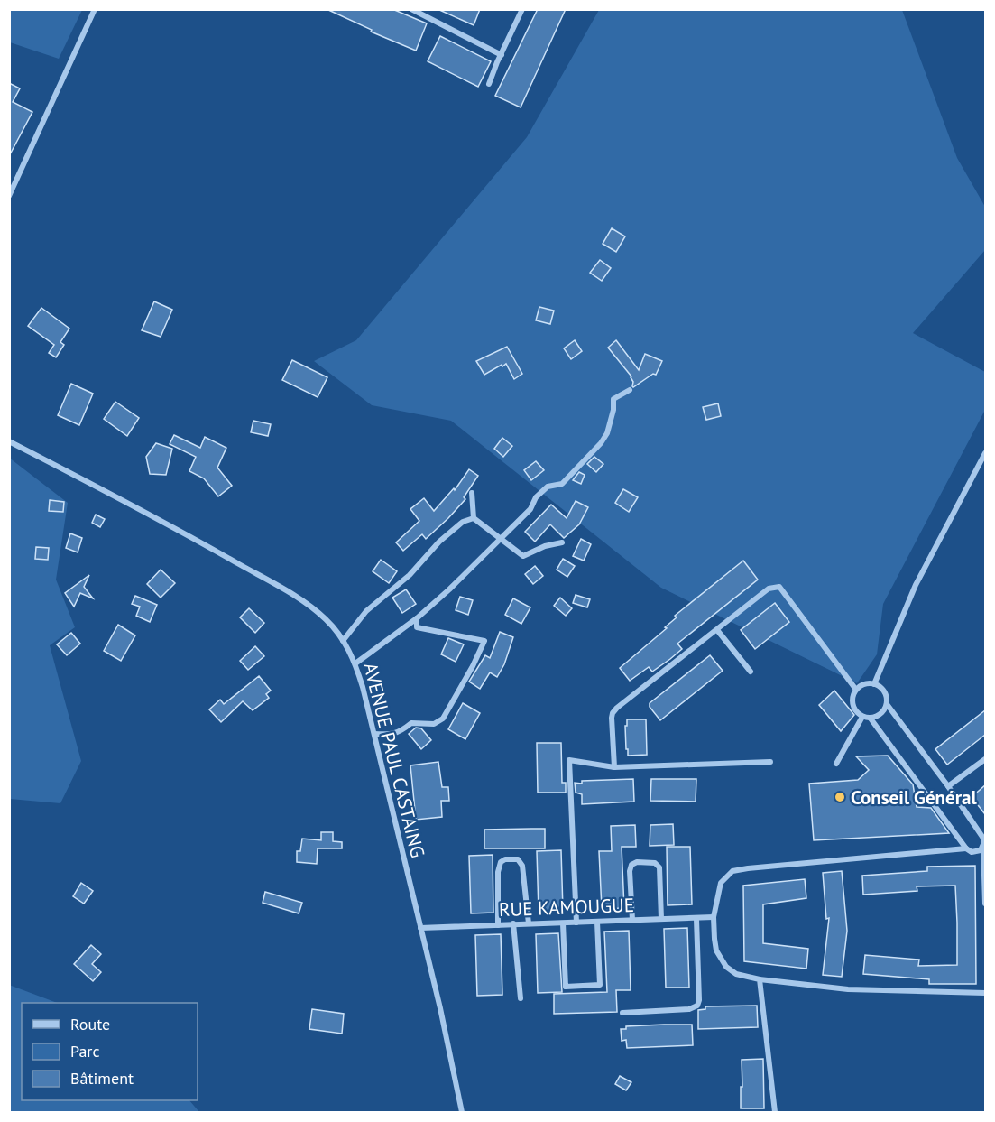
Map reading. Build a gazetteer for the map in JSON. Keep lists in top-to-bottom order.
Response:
{
  "streets": {
    "street": ["AVENUE PAUL CASTAING", "RUE KAMOUGUE"]
  },
  "crossings": [
    ["AVENUE PAUL CASTAING", "RUE KAMOUGUE"]
  ],
  "places": ["Conseil Général"],
  "legend": ["Route", "Parc", "Bâtiment"]
}
